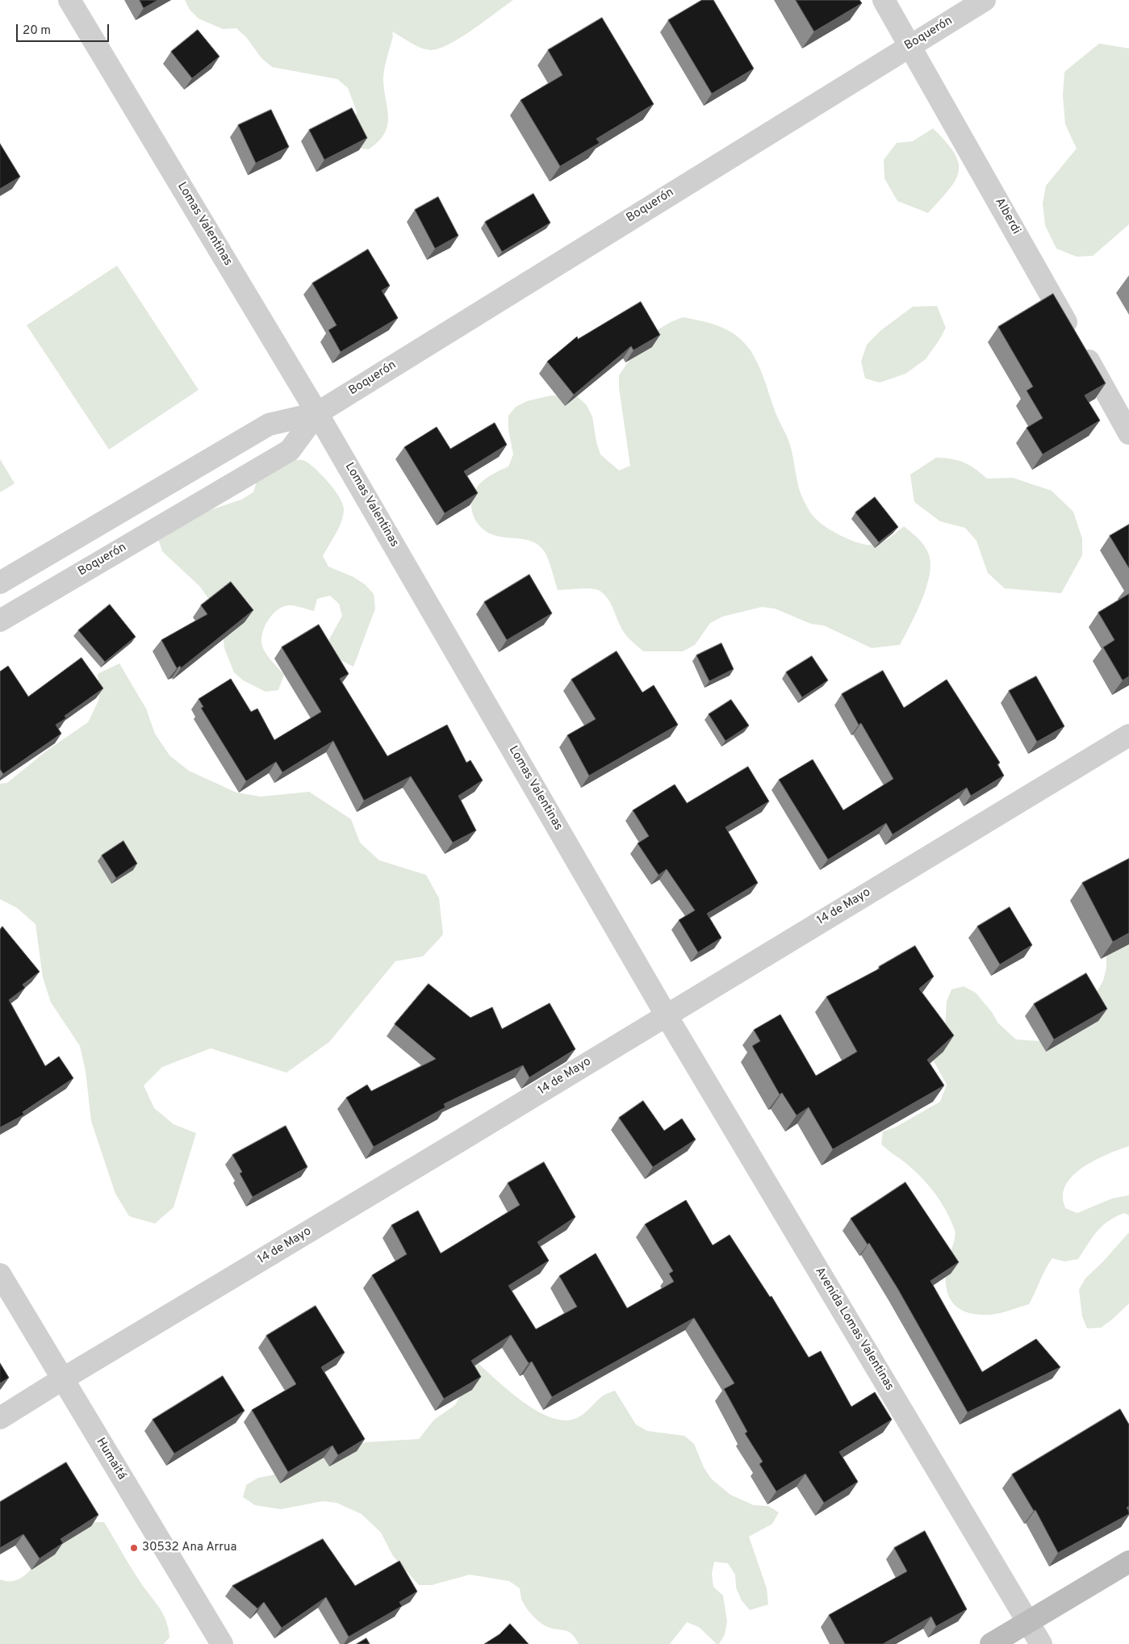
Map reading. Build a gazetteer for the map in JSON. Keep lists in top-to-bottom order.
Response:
{
  "streets": {
    "street": [
      "Boquerón",
      "Alberdi",
      "Lomas Valentinas",
      "14 de Mayo",
      "Avenida Lomas Valentinas",
      "Humaitá"
    ]
  },
  "crossings": [
    ["Boquerón", "Alberdi"],
    ["Boquerón", "Lomas Valentinas"],
    ["Lomas Valentinas", "14 de Mayo"],
    ["Lomas Valentinas", "Avenida Lomas Valentinas"],
    ["14 de Mayo", "Avenida Lomas Valentinas"],
    ["14 de Mayo", "Humaitá"]
  ],
  "places": ["30532 Ana Arrua"],
  "scale_bar": "20 m"
}
